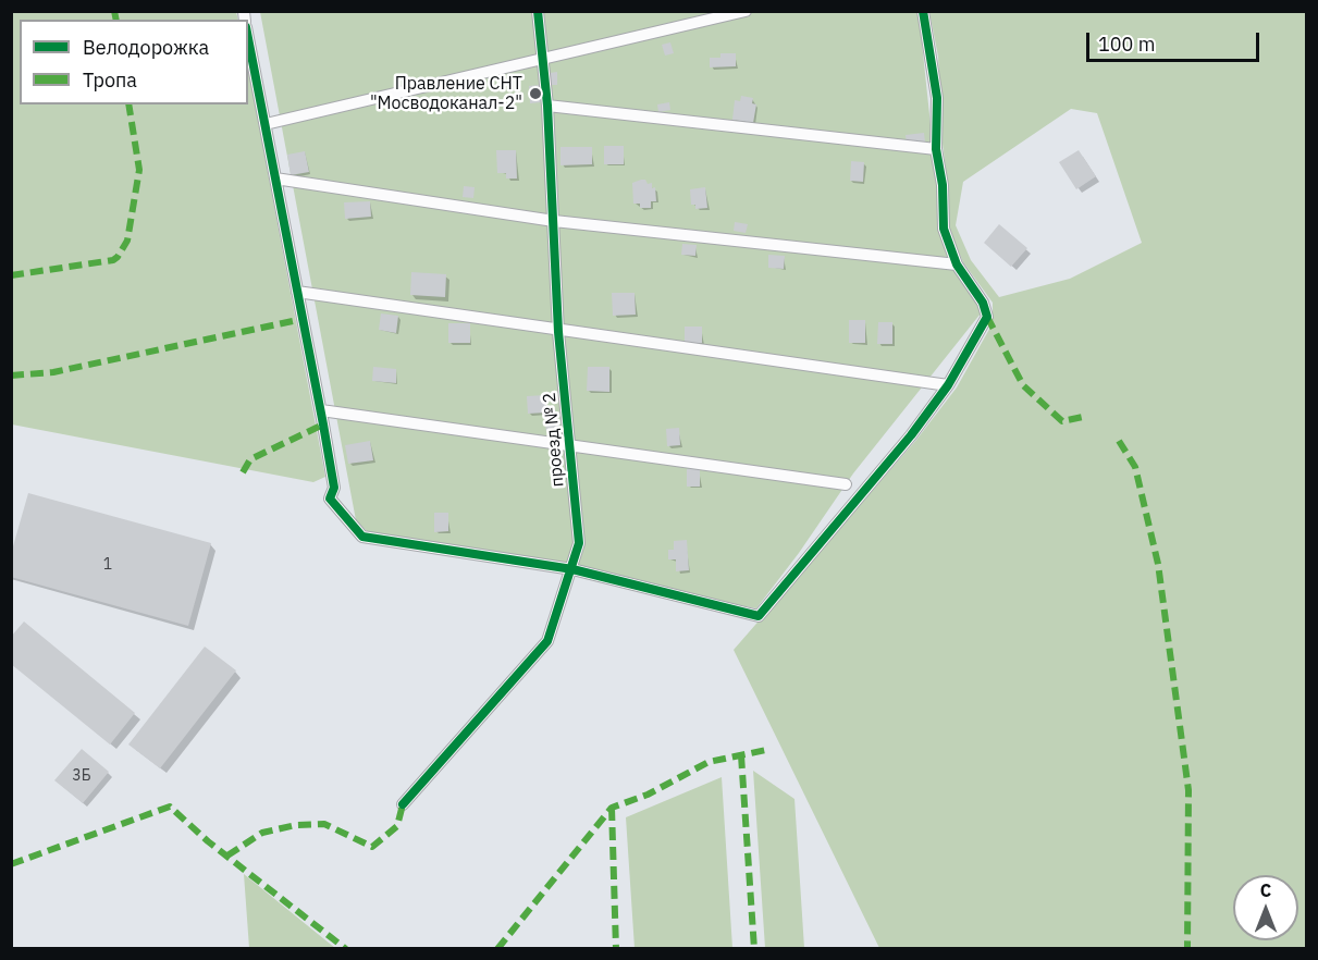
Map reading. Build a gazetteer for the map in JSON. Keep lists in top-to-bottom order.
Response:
{
  "streets": {
    "street": ["проезд № 2"]
  },
  "places": ["Правление СНТ \"Мосводоканал-2\""],
  "house_numbers": ["1", "3Б"],
  "legend": ["Велодорожка", "Тропа"],
  "scale_bar": "100 m",
  "north": "top"
}
